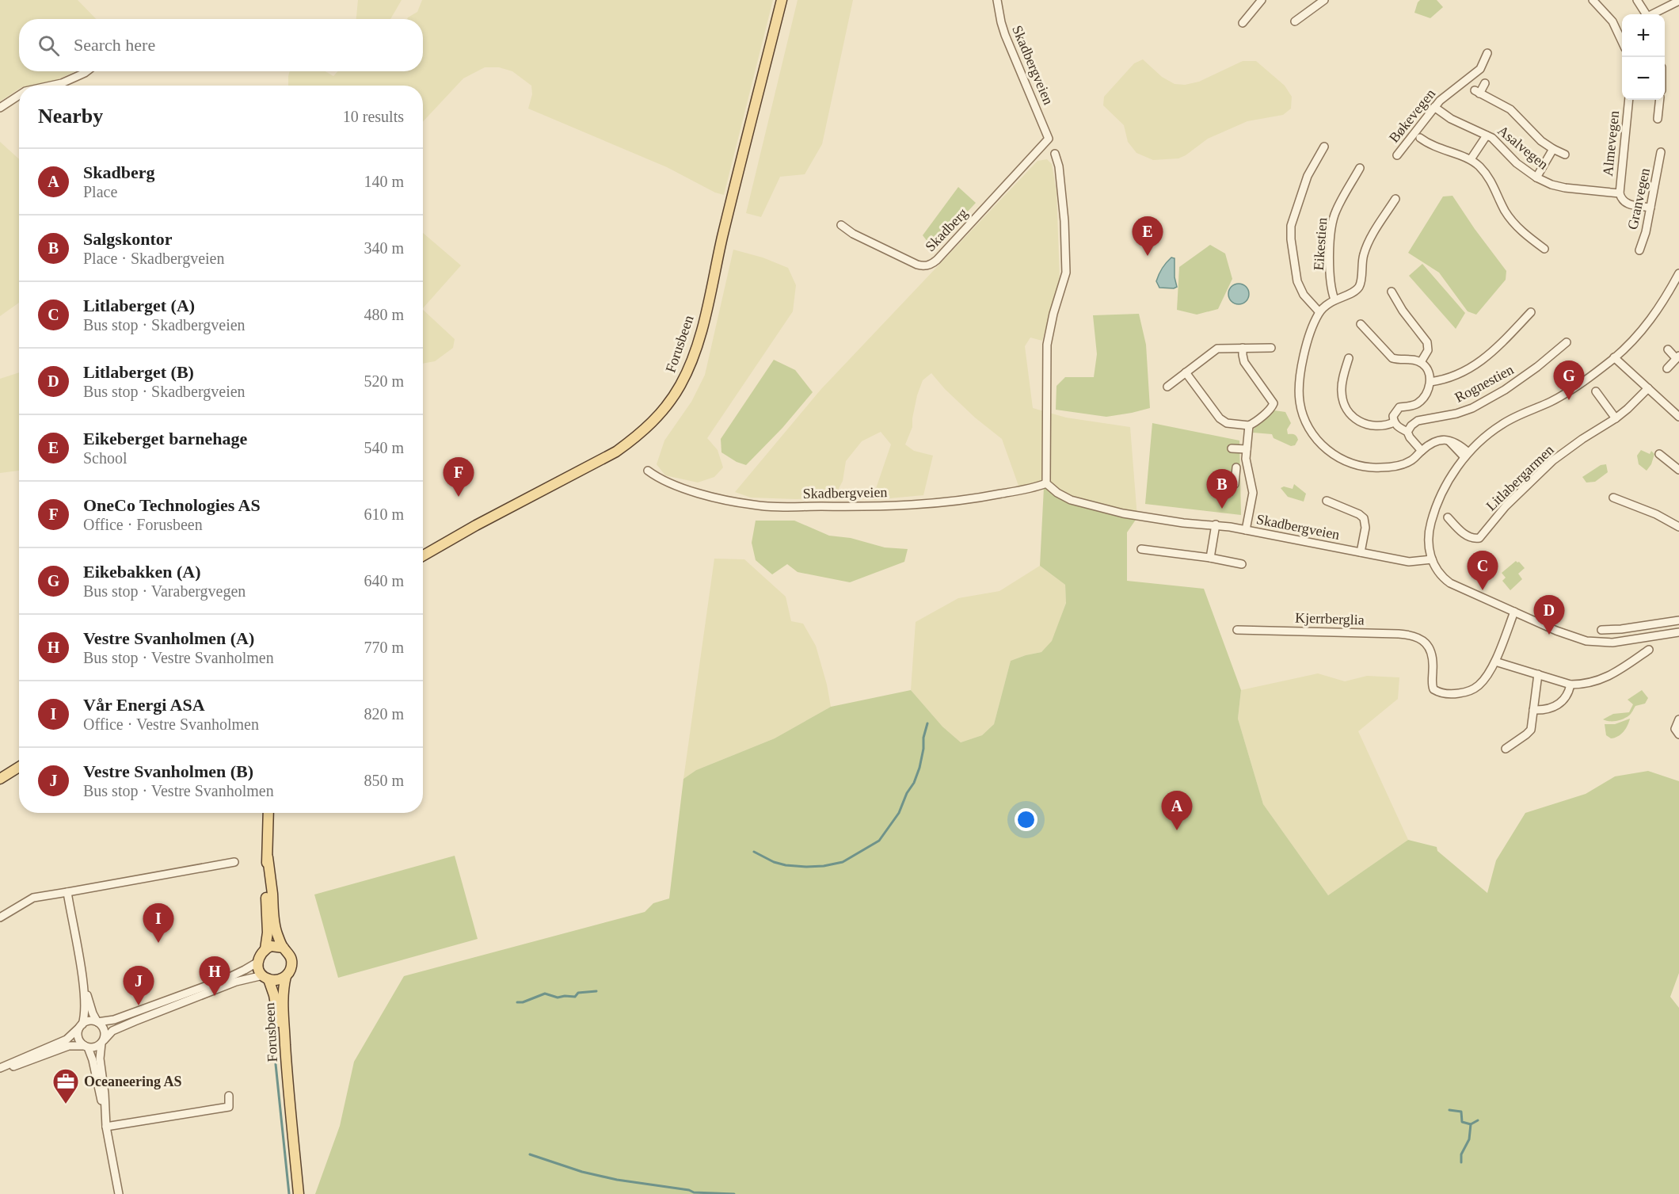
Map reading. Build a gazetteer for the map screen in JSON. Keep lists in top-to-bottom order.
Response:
{
  "streets": {
    "main road": ["Forusbeen"],
    "street": [
      "Skadbergveien",
      "Bøkevegen",
      "Almevegen",
      "Asalvegen",
      "Granvegen",
      "Skadberg",
      "Eikestien",
      "Rognestien",
      "Litlabergarmen",
      "Kjerrberglia"
    ]
  },
  "crossings": [
    ["Skadbergveien", "Skadberg"],
    ["Bøkevegen", "Asalvegen"],
    ["Almevegen", "Asalvegen"],
    ["Asalvegen", "Granvegen"]
  ],
  "places": {
    "office": ["Oceaneering AS"]
  },
  "page": {
    "map_buttons": ["+", "−"],
    "search": "Search here",
    "heading": ["Nearby", "10 results"],
    "list": [
      {
        "mark": "A",
        "name": "Skadberg",
        "note": "Place",
        "value": "140 m"
      },
      {
        "mark": "B",
        "name": "Salgskontor",
        "note": "Place · Skadbergveien",
        "value": "340 m"
      },
      {
        "mark": "C",
        "name": "Litlaberget (A)",
        "note": "Bus stop · Skadbergveien",
        "value": "480 m"
      },
      {
        "mark": "D",
        "name": "Litlaberget (B)",
        "note": "Bus stop · Skadbergveien",
        "value": "520 m"
      },
      {
        "mark": "E",
        "name": "Eikeberget barnehage",
        "note": "School",
        "value": "540 m"
      },
      {
        "mark": "F",
        "name": "OneCo Technologies AS",
        "note": "Office · Forusbeen",
        "value": "610 m"
      },
      {
        "mark": "G",
        "name": "Eikebakken (A)",
        "note": "Bus stop · Varabergvegen",
        "value": "640 m"
      },
      {
        "mark": "H",
        "name": "Vestre Svanholmen (A)",
        "note": "Bus stop · Vestre Svanholmen",
        "value": "770 m"
      },
      {
        "mark": "I",
        "name": "Vår Energi ASA",
        "note": "Office · Vestre Svanholmen",
        "value": "820 m"
      },
      {
        "mark": "J",
        "name": "Vestre Svanholmen (B)",
        "note": "Bus stop · Vestre Svanholmen",
        "value": "850 m"
      }
    ],
    "pins": [
      "E",
      "G",
      "F",
      "B",
      "C",
      "D",
      "A",
      "I",
      "H",
      "J"
    ]
  }
}
